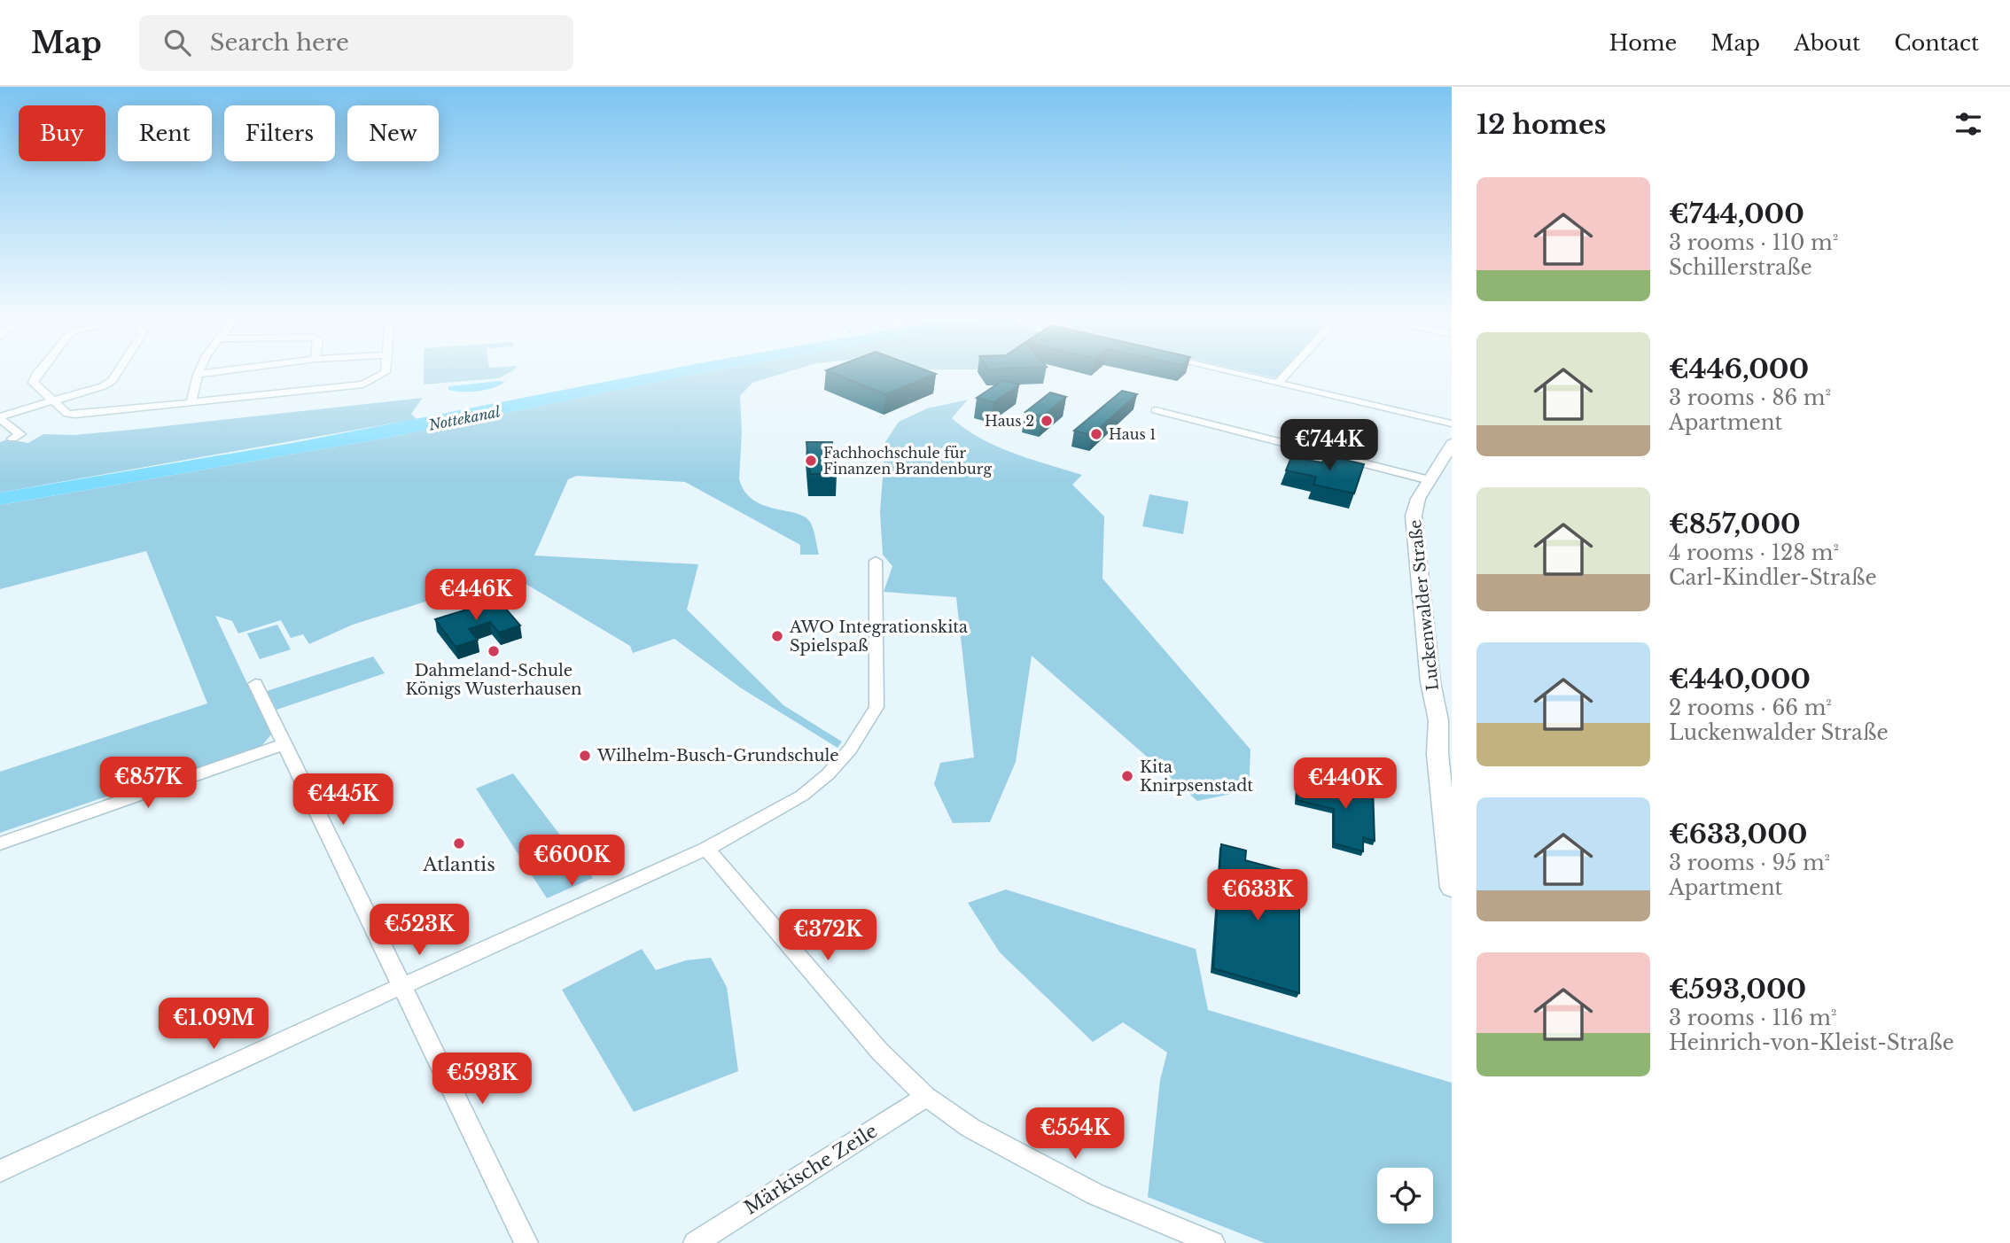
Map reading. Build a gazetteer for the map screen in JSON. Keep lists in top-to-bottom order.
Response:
{
  "streets": {
    "main road": ["Luckenwalder Straße"],
    "street": ["Märkische Zeile"]
  },
  "water": ["Nottekanal"],
  "places": [
    "Haus 2",
    "Haus 1",
    "Fachhochschule für Finanzen Brandenburg",
    "AWO Integrationskita Spielspaß",
    "Dahmeland-Schule Königs Wusterhausen",
    "Wilhelm-Busch-Grundschule",
    "Kita Knirpsenstadt",
    "Atlantis"
  ],
  "page": {
    "header": "Map",
    "search": "Search here",
    "nav": [
      "Home",
      "Map",
      "About",
      "Contact"
    ],
    "heading": "12 homes",
    "chip": [
      "Buy",
      "Rent",
      "Filters",
      "New"
    ],
    "list": [
      {
        "name": "€744,000",
        "note": "3 rooms · 110 m² · Schillerstraße"
      },
      {
        "name": "€446,000",
        "note": "3 rooms · 86 m² · Apartment"
      },
      {
        "name": "€857,000",
        "note": "4 rooms · 128 m² · Carl-Kindler-Straße"
      },
      {
        "name": "€440,000",
        "note": "2 rooms · 66 m² · Luckenwalder Straße"
      },
      {
        "name": "€633,000",
        "note": "3 rooms · 95 m² · Apartment"
      },
      {
        "name": "€593,000",
        "note": "3 rooms · 116 m² · Heinrich-von-Kleist-Straße"
      }
    ],
    "price": [
      "€744K",
      "€446K",
      "€857K",
      "€440K",
      "€445K",
      "€600K",
      "€633K",
      "€523K",
      "€372K",
      "€1.09M",
      "€593K",
      "€554K"
    ]
  }
}
